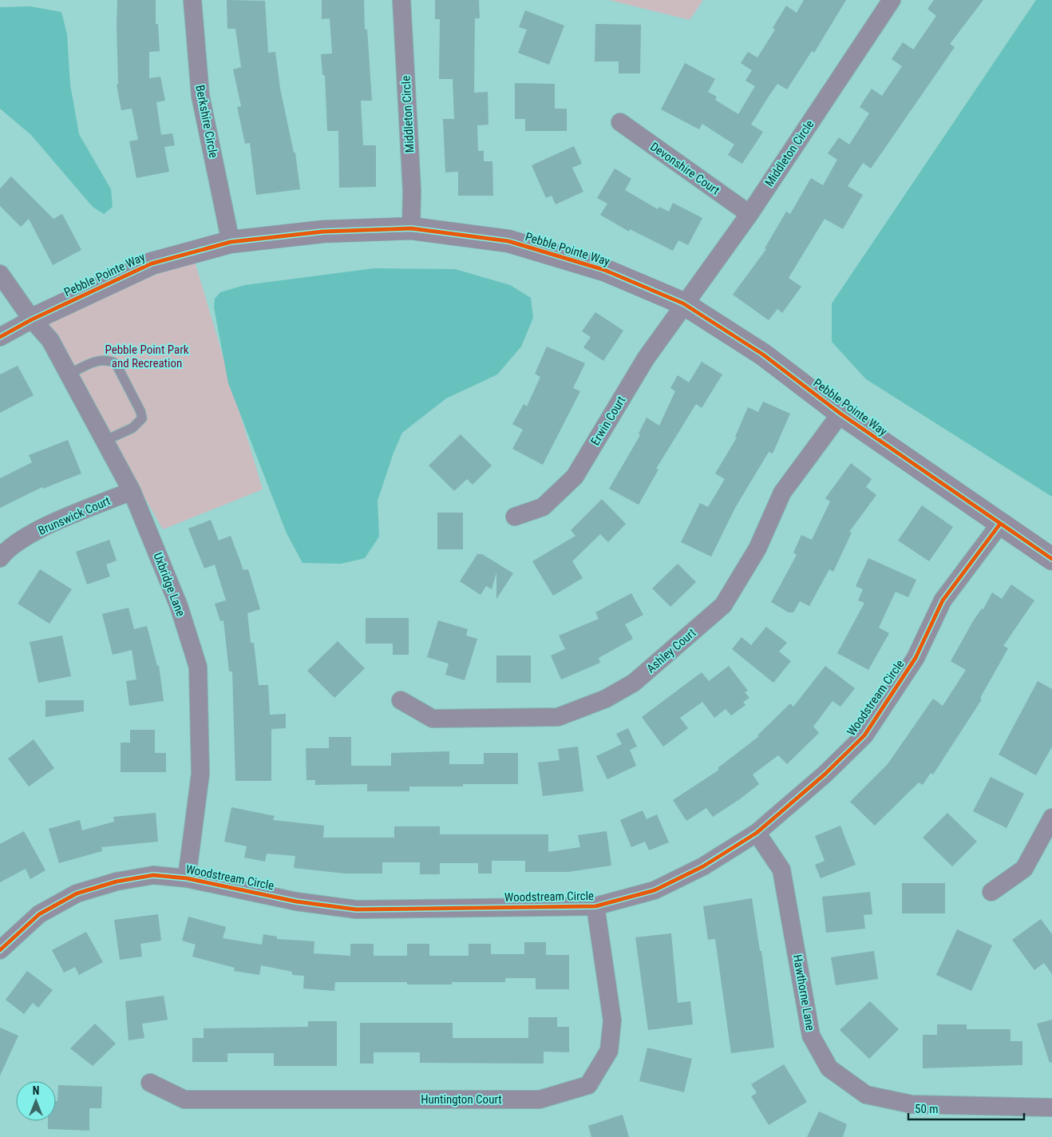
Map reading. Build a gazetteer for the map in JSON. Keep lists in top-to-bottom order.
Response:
{
  "streets": {
    "street": [
      "Middleton Circle",
      "Berkshire Circle",
      "Devonshire Court",
      "Pebble Pointe Way",
      "Erwin Court",
      "Brunswick Court",
      "Uxbridge Lane",
      "Ashley Court",
      "Woodstream Circle",
      "Hawthorne Lane",
      "Huntington Court"
    ]
  },
  "crossings": [
    ["Middleton Circle", "Devonshire Court"],
    ["Middleton Circle", "Pebble Pointe Way"],
    ["Middleton Circle", "Erwin Court"],
    ["Berkshire Circle", "Pebble Pointe Way"],
    ["Pebble Pointe Way", "Erwin Court"],
    ["Pebble Pointe Way", "Uxbridge Lane"],
    ["Pebble Pointe Way", "Ashley Court"],
    ["Pebble Pointe Way", "Woodstream Circle"],
    ["Brunswick Court", "Uxbridge Lane"],
    ["Uxbridge Lane", "Woodstream Circle"],
    ["Woodstream Circle", "Hawthorne Lane"],
    ["Woodstream Circle", "Huntington Court"]
  ],
  "parks": ["Pebble Point Park and Recreation"],
  "scale_bar": "50 m",
  "north": "top"
}
